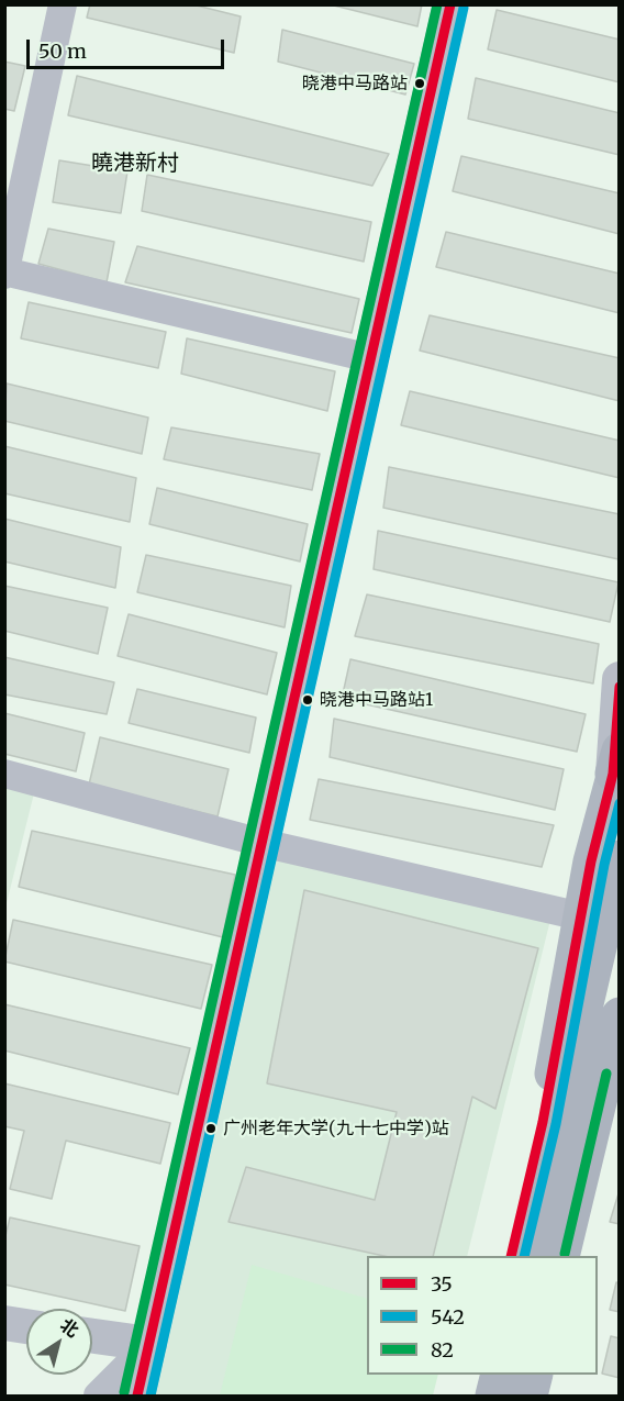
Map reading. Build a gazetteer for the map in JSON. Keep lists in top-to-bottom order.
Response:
{
  "districts": ["曉港新村"],
  "places": ["晓港中马路站", "晓港中马路站1", "广州老年大学(九十七中学)站"],
  "lines": ["transit line 35", "transit line 82", "transit line 542"],
  "legend": ["35", "542", "82"],
  "scale_bar": "50 m",
  "north": "top right"
}
